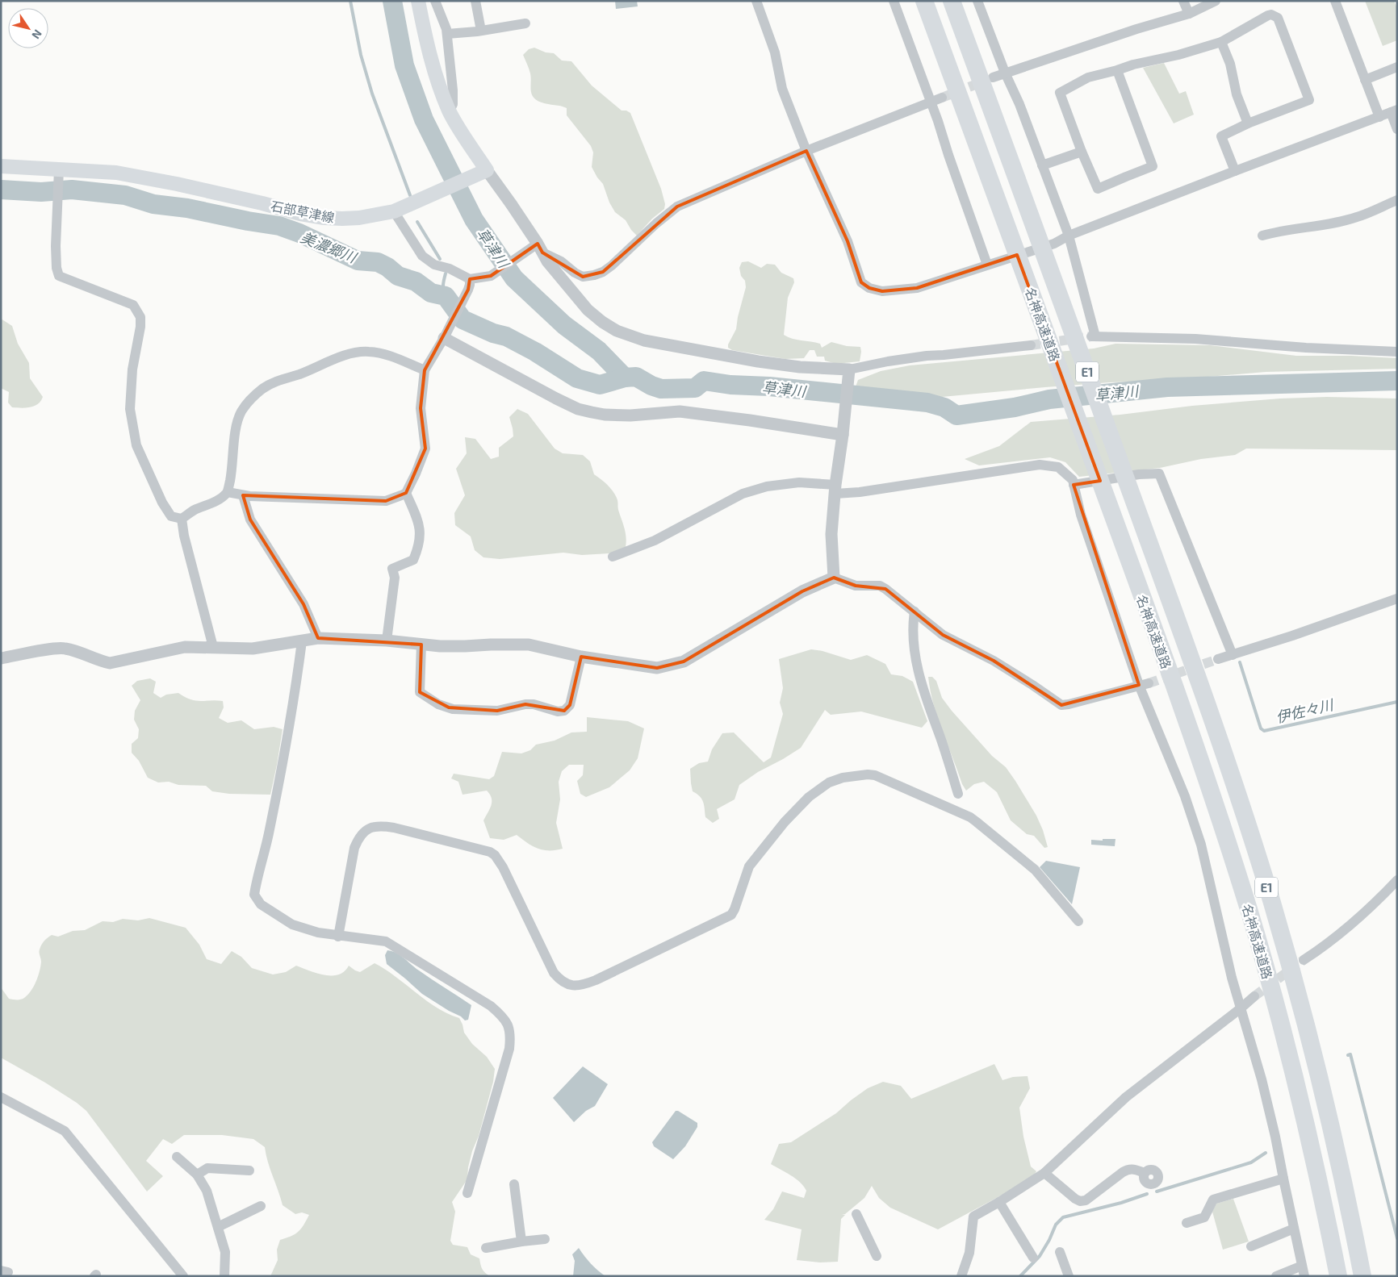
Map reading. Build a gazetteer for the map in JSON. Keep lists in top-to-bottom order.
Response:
{
  "streets": {
    "highway": ["名神高速道路", "E1"],
    "main road": ["石部草津線"]
  },
  "water": ["美濃郷川", "草津川", "伊佐々川"],
  "north": "bottom right"
}
